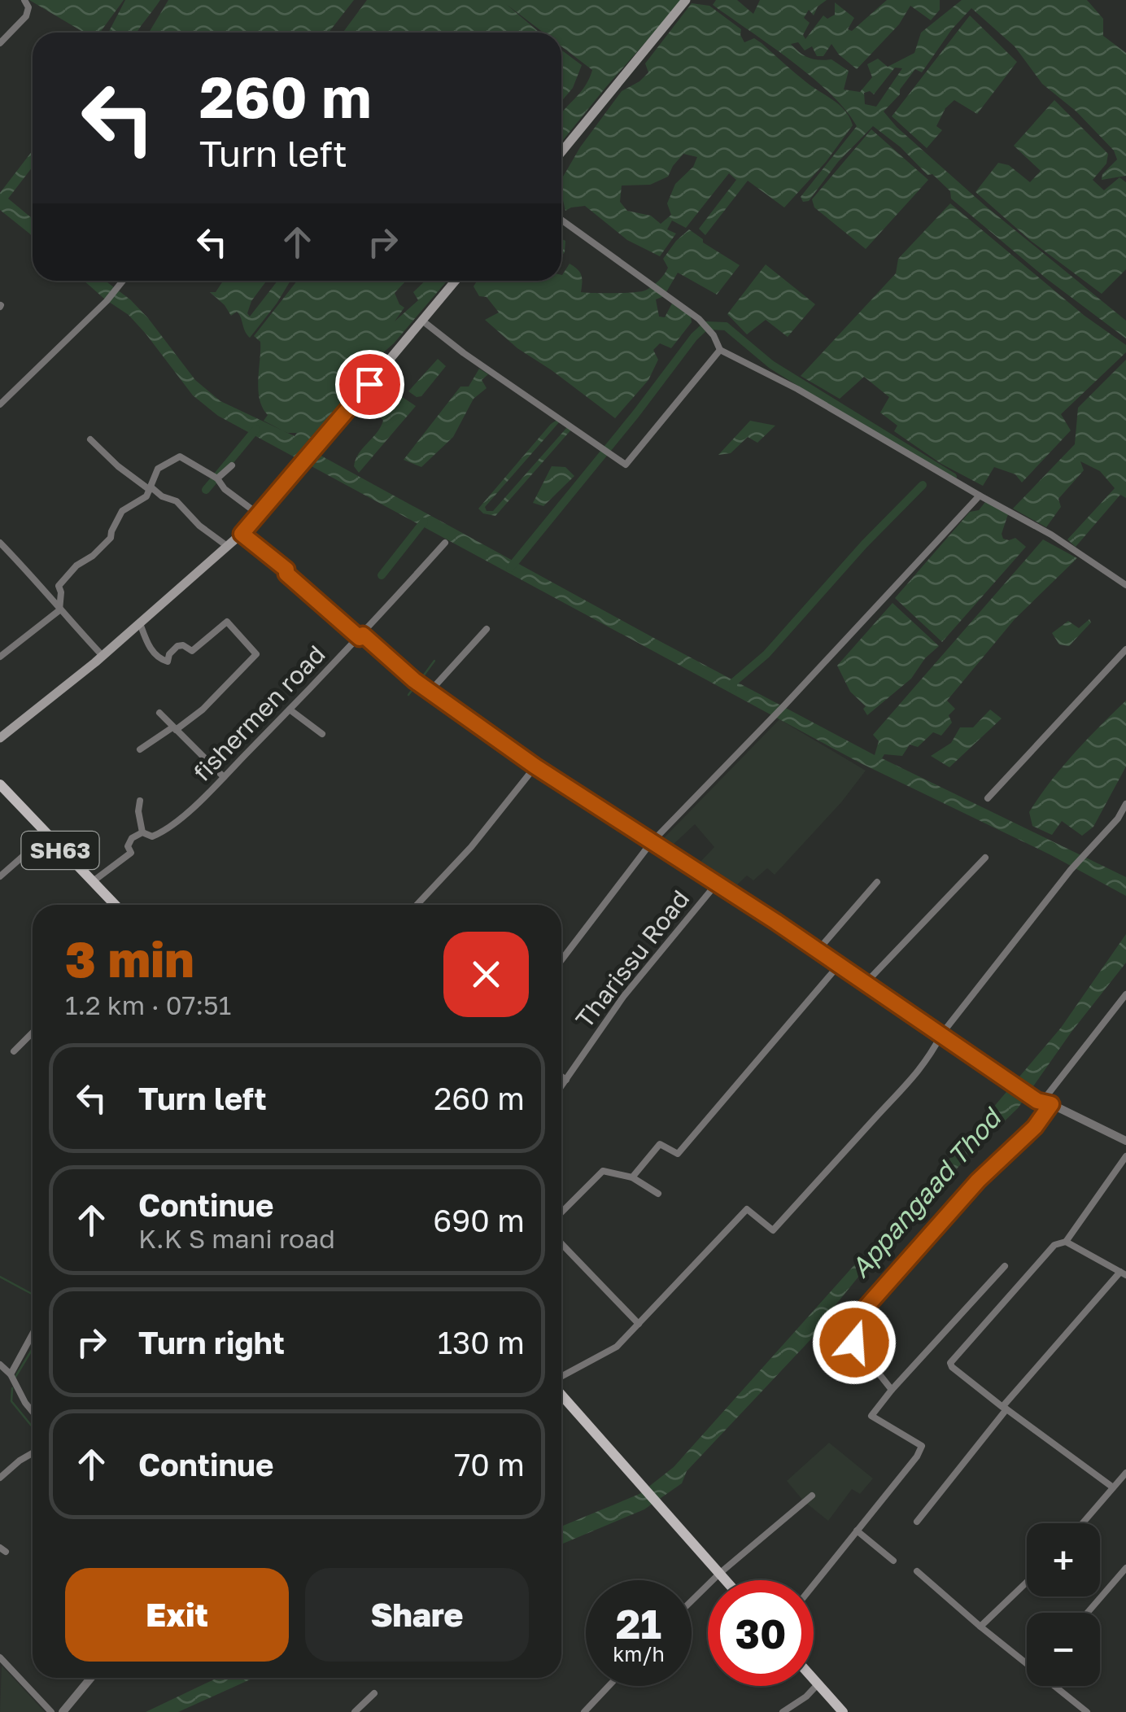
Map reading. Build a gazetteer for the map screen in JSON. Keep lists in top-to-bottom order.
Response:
{
  "streets": {
    "main road": ["SH63"],
    "street": ["fishermen road", "Tharissu Road"]
  },
  "water": ["Appangaad Thod"],
  "page": {
    "turn": ["260 m", "Turn left"],
    "heading": ["3 min", "1.2 km · 07:51"],
    "list": [
      {
        "name": "Turn left",
        "value": "260 m"
      },
      {
        "name": "Continue",
        "note": "K.K S mani road",
        "value": "690 m"
      },
      {
        "name": "Turn right",
        "value": "130 m"
      },
      {
        "name": "Continue",
        "value": "70 m"
      }
    ],
    "map_buttons": ["+", "−"],
    "buttons": ["Exit", "Share"],
    "speed": "21 km/h",
    "limit": "30"
  }
}
